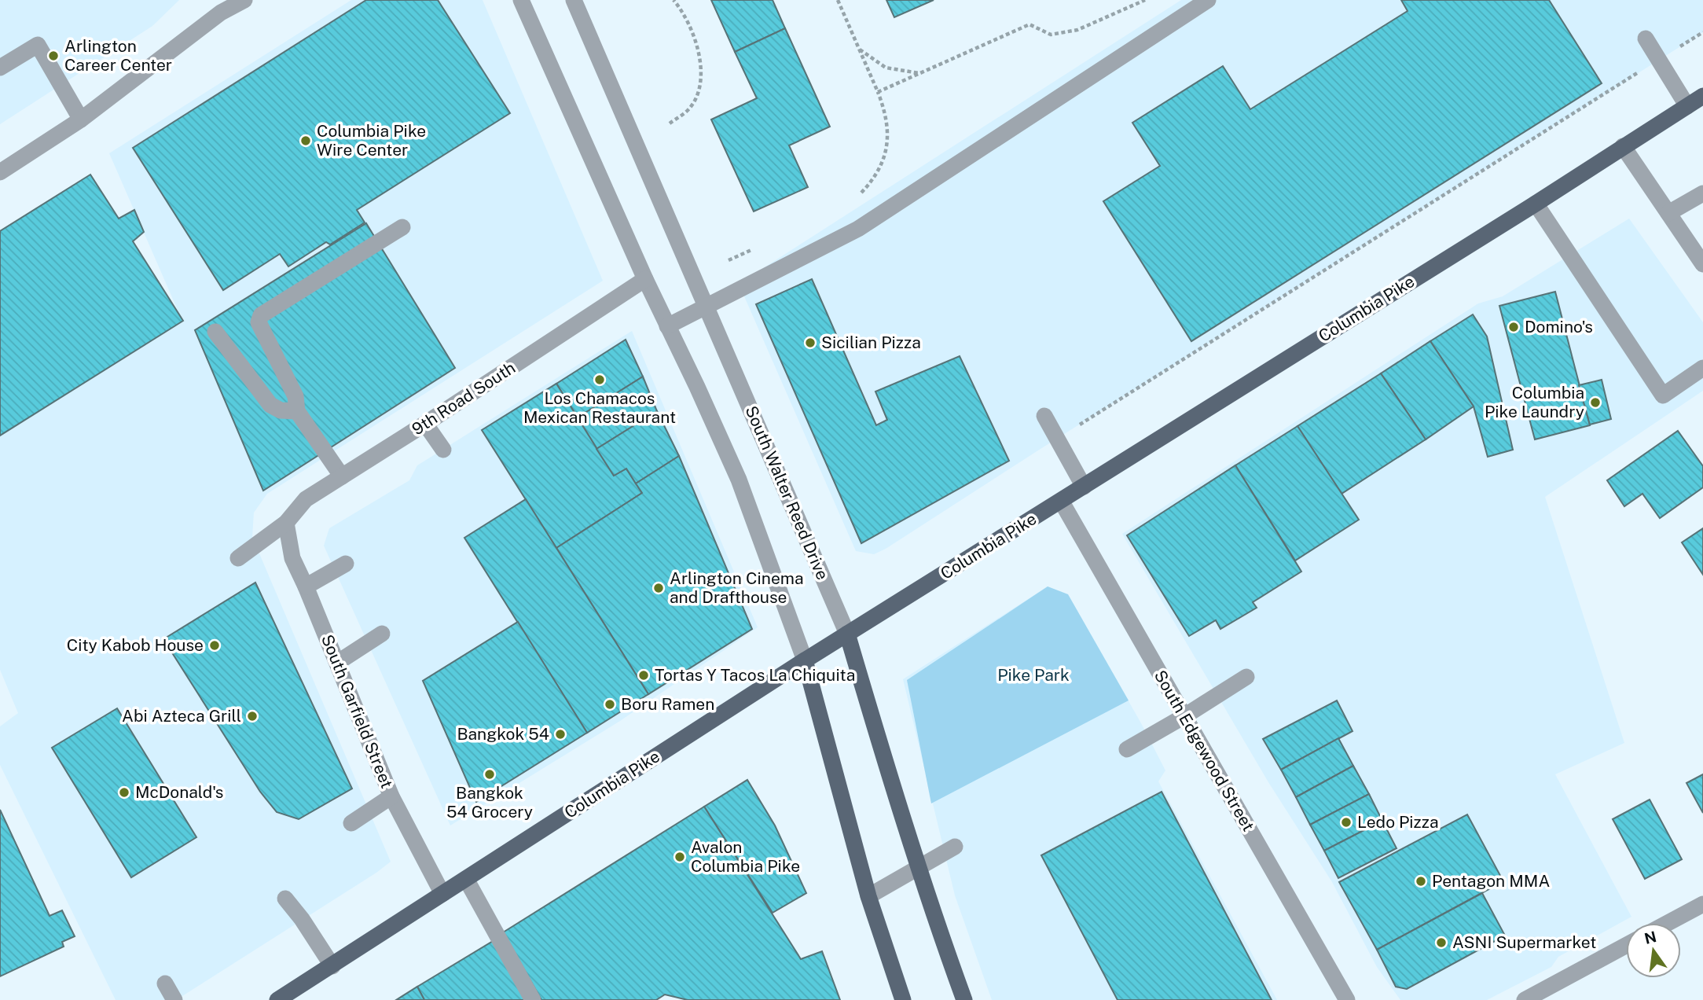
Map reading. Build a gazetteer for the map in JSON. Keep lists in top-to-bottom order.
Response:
{
  "streets": {
    "main road": ["Columbia Pike", "South Walter Reed Drive"],
    "street": ["9th Road South", "South Garfield Street", "South Edgewood Street"]
  },
  "crossings": [
    ["Columbia Pike", "South Walter Reed Drive"],
    ["Columbia Pike", "South Garfield Street"],
    ["Columbia Pike", "South Edgewood Street"],
    ["9th Road South", "South Garfield Street"]
  ],
  "parks": ["Pike Park"],
  "places": [
    "Arlington Career Center",
    "Columbia Pike Wire Center",
    "Domino's",
    "Sicilian Pizza",
    "Los Chamacos Mexican Restaurant",
    "Columbia Pike Laundry",
    "Arlington Cinema and Drafthouse",
    "City Kabob House",
    "Tortas Y Tacos La Chiquita",
    "Boru Ramen",
    "Abi Azteca Grill",
    "Bangkok 54",
    "Bangkok 54 Grocery",
    "McDonald's",
    "Ledo Pizza",
    "Avalon Columbia Pike",
    "Pentagon MMA",
    "ASNI Supermarket"
  ],
  "north": "top"
}
